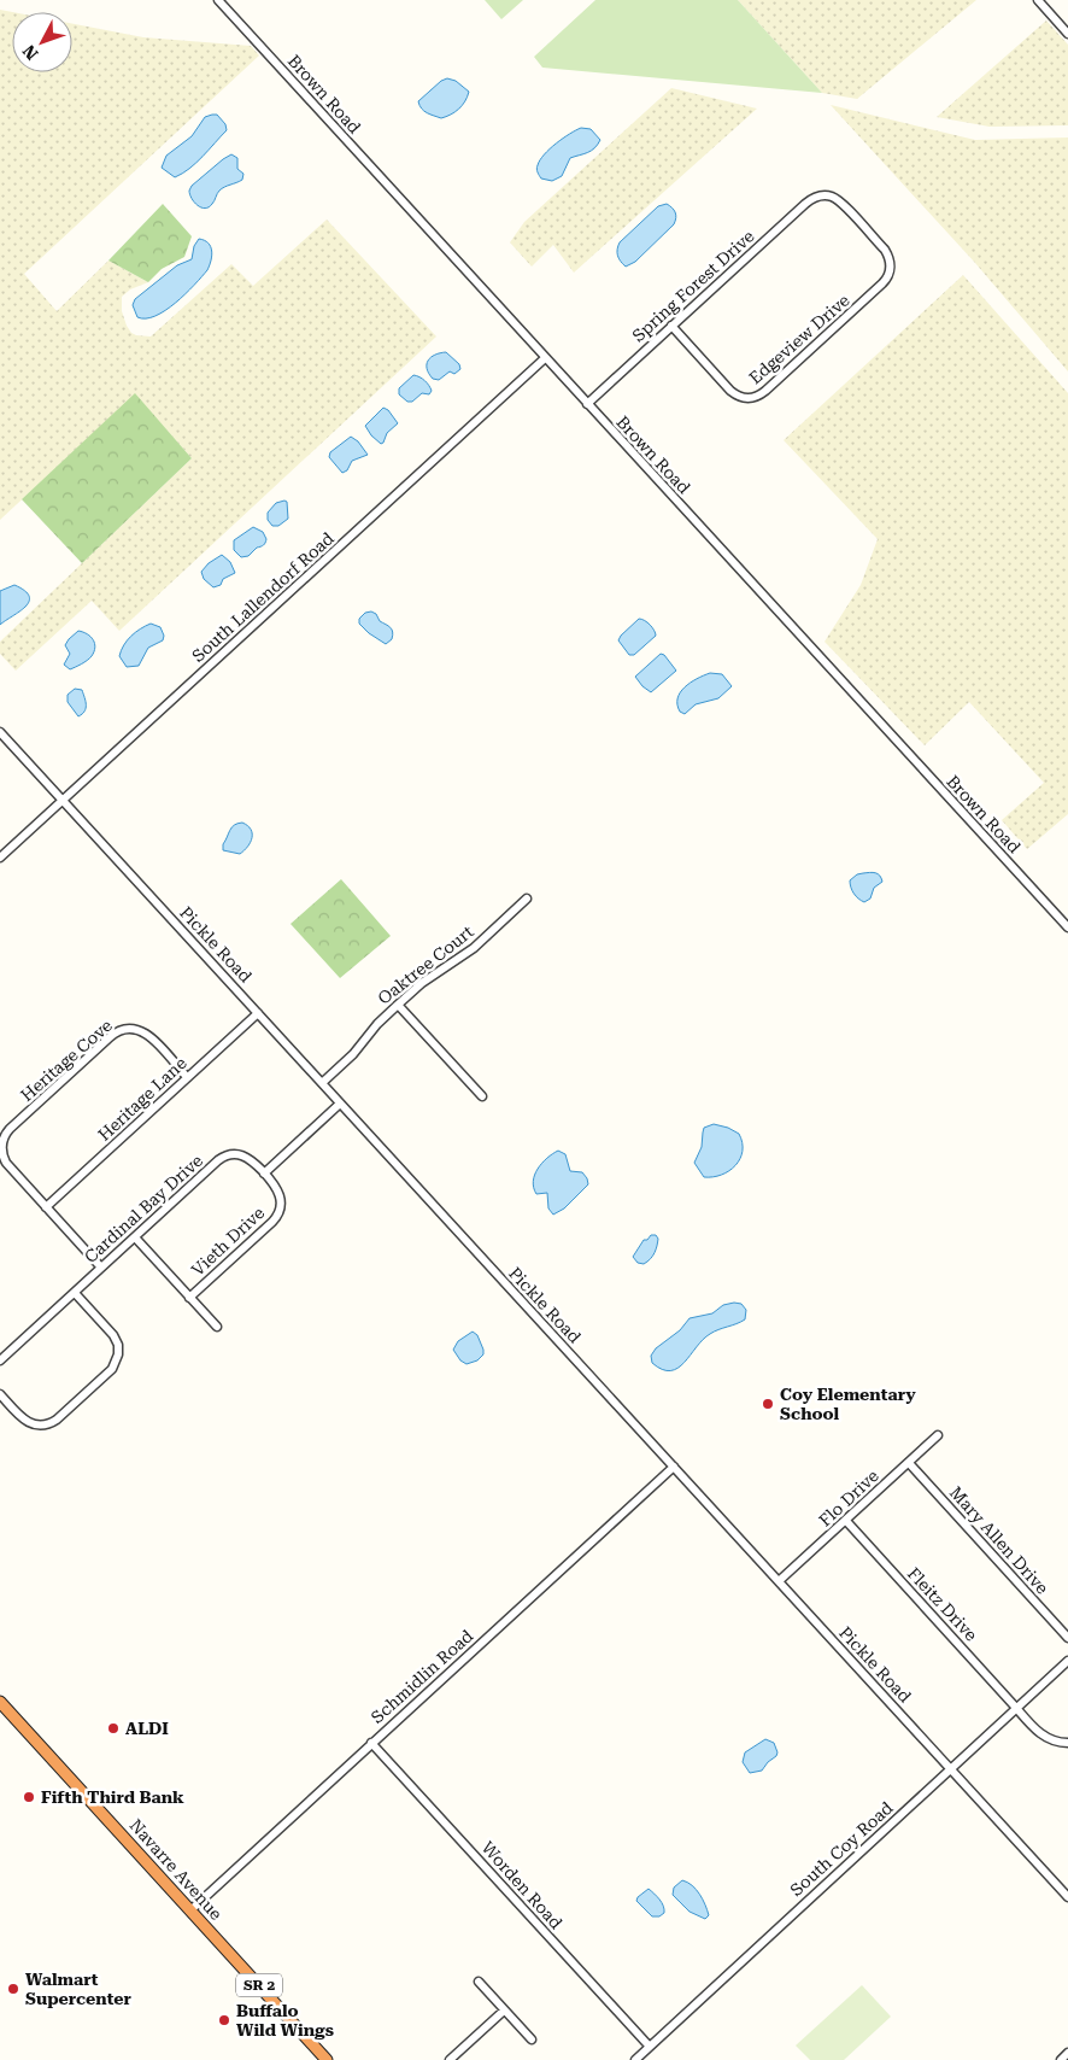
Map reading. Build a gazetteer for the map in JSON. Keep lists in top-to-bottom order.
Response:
{
  "streets": {
    "highway": ["Navarre Avenue", "SR 2"],
    "street": [
      "Brown Road",
      "Spring Forest Drive",
      "Edgeview Drive",
      "South Lallendorf Road",
      "Pickle Road",
      "Oaktree Court",
      "Heritage Cove",
      "Heritage Lane",
      "Cardinal Bay Drive",
      "Vieth Drive",
      "Flo Drive",
      "Mary Allen Drive",
      "Fleitz Drive",
      "Schmidlin Road",
      "South Coy Road",
      "Worden Road"
    ]
  },
  "crossings": [
    ["Brown Road", "Spring Forest Drive"],
    ["Brown Road", "South Lallendorf Road"],
    ["Spring Forest Drive", "Edgeview Drive"],
    ["South Lallendorf Road", "Pickle Road"],
    ["Pickle Road", "Oaktree Court"],
    ["Pickle Road", "Heritage Lane"],
    ["Pickle Road", "Flo Drive"],
    ["Pickle Road", "Schmidlin Road"],
    ["Pickle Road", "South Coy Road"],
    ["Heritage Cove", "Heritage Lane"],
    ["Cardinal Bay Drive", "Vieth Drive"],
    ["Flo Drive", "Mary Allen Drive"],
    ["Flo Drive", "Fleitz Drive"],
    ["Fleitz Drive", "South Coy Road"],
    ["Schmidlin Road", "Navarre Avenue"],
    ["Schmidlin Road", "Worden Road"],
    ["South Coy Road", "Worden Road"]
  ],
  "places": [
    "Coy Elementary School",
    "ALDI",
    "Fifth Third Bank",
    "Walmart Supercenter",
    "Buffalo Wild Wings"
  ],
  "north": "bottom left"
}
